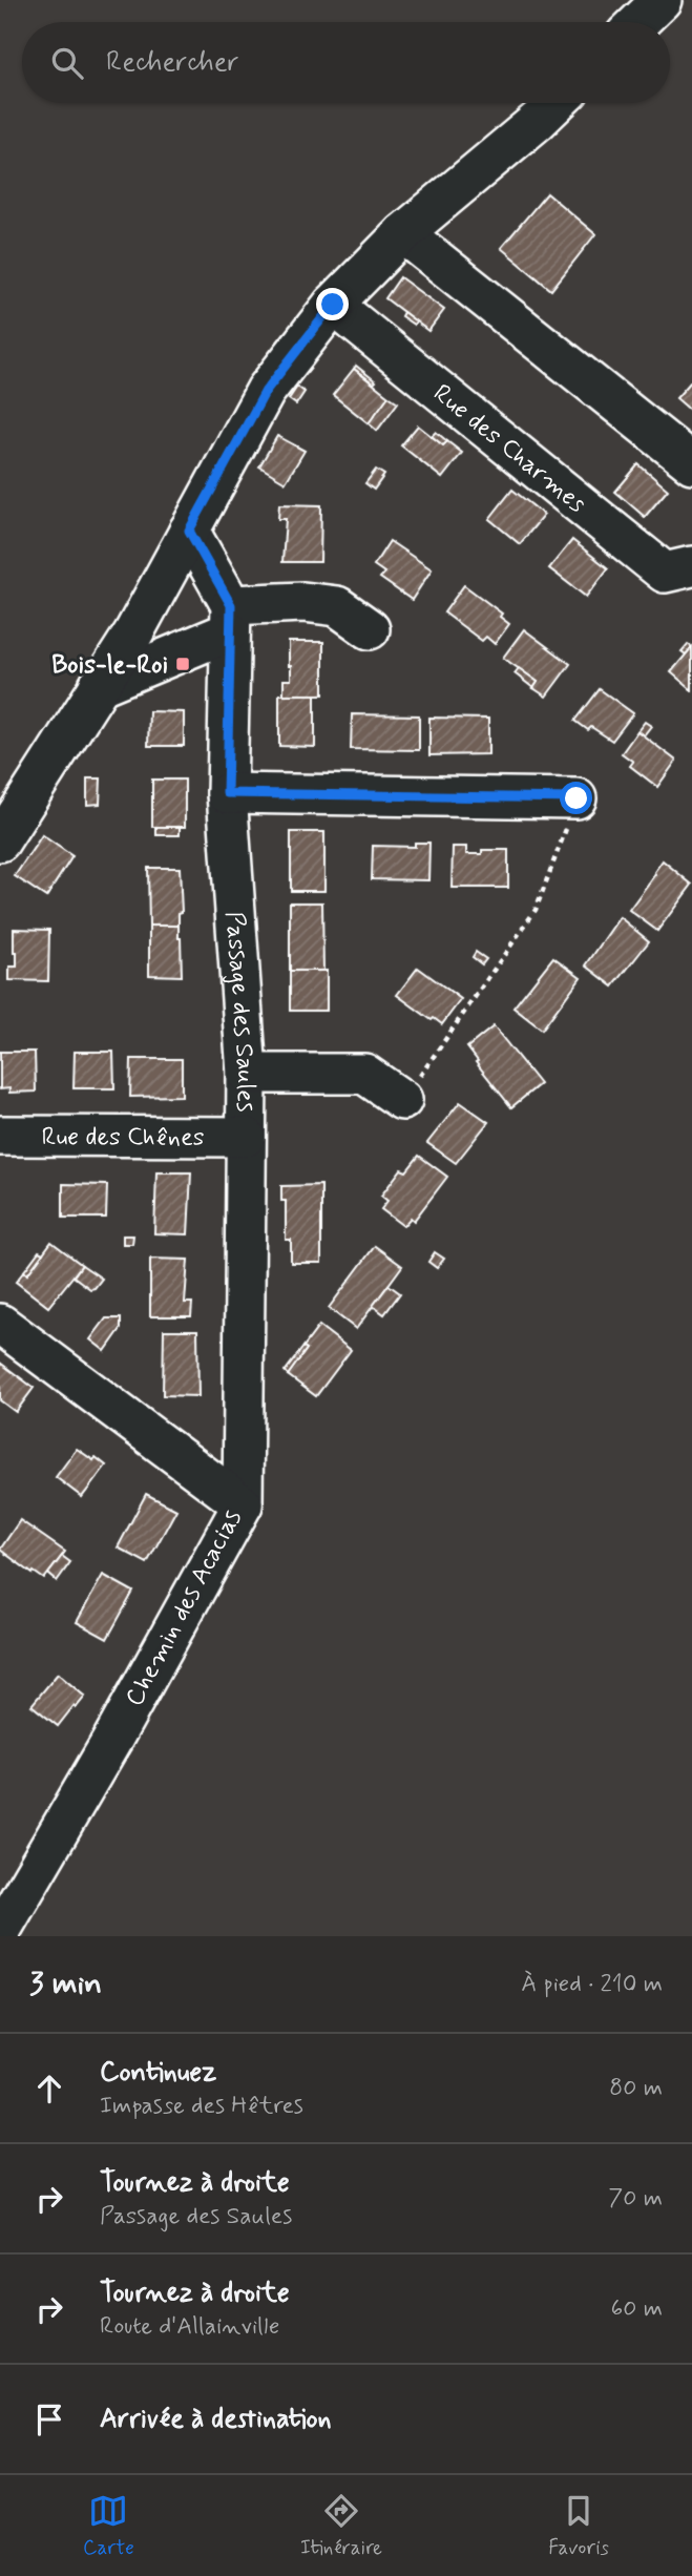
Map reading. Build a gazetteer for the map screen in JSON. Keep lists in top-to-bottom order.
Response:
{
  "streets": {
    "street": [
      "Rue des Charmes",
      "Passage des Saules",
      "Rue des Chênes",
      "Chemin des Acacias"
    ]
  },
  "crossings": [
    ["Passage des Saules", "Rue des Chênes"],
    ["Passage des Saules", "Chemin des Acacias"]
  ],
  "places": {
    "transit": ["Bois-le-Roi"]
  },
  "page": {
    "search": "Rechercher",
    "heading": ["3 min", "À pied · 210 m"],
    "list": [
      ["Continuez", "Impasse des Hêtres", "80 m"],
      ["Tournez à droite", "Passage des Saules", "70 m"],
      ["Tournez à droite", "Route d'Allainville", "60 m"],
      "Arrivée à destination"
    ],
    "nav": ["Carte", "Itinéraire", "Favoris"]
  }
}
